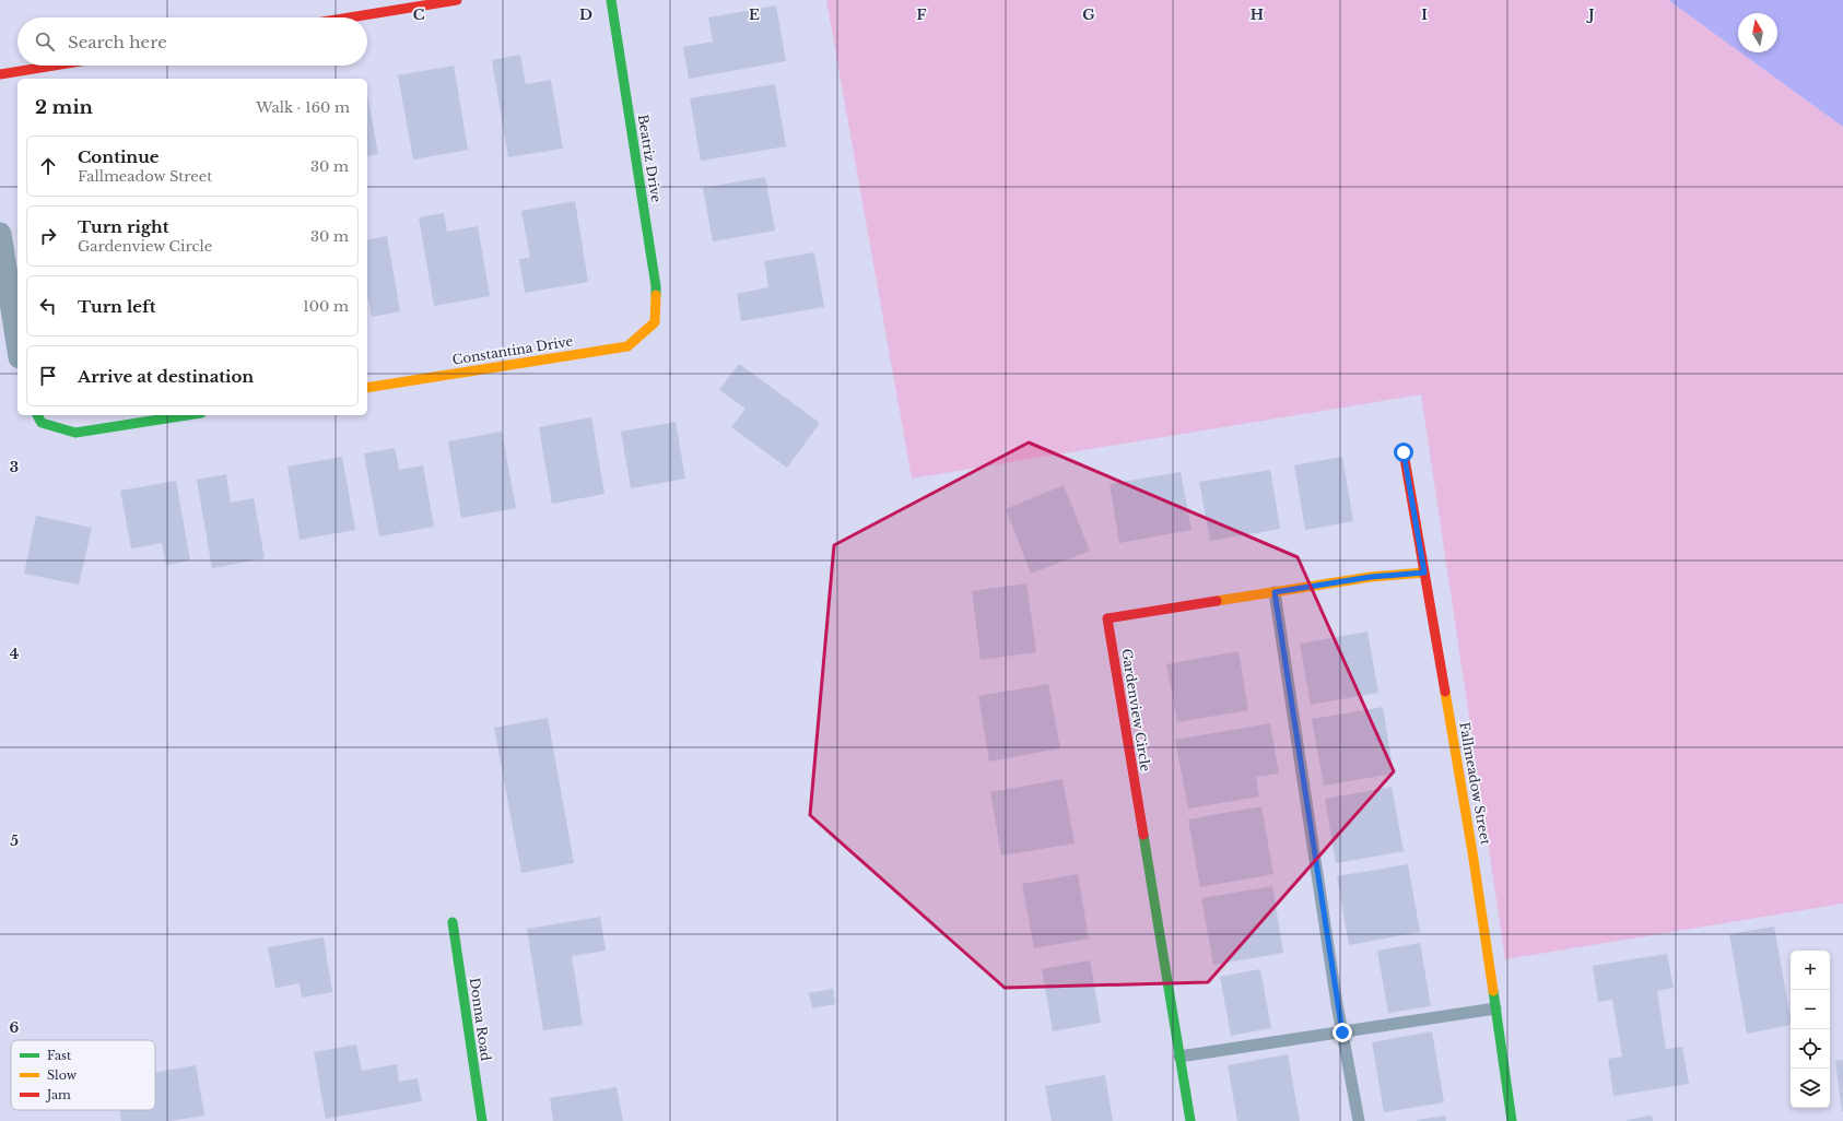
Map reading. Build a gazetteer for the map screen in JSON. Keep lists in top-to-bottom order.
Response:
{
  "streets": {
    "street": [
      "Beatriz Drive",
      "Constantina Drive",
      "Gardenview Circle",
      "Fallmeadow Street",
      "Donna Road"
    ]
  },
  "crossings": [
    ["Beatriz Drive", "Constantina Drive"],
    ["Gardenview Circle", "Fallmeadow Street"]
  ],
  "legend": ["Fast", "Slow", "Jam"],
  "north": "top",
  "page": {
    "search": "Search here",
    "heading": ["2 min", "Walk · 160 m"],
    "list": [
      ["Continue", "Fallmeadow Street", "30 m"],
      ["Turn right", "Gardenview Circle", "30 m"],
      ["Turn left", "100 m"],
      "Arrive at destination"
    ],
    "map_buttons": ["+", "−"]
  },
  "grid": {
    "columns": [
      "C",
      "D",
      "E",
      "F",
      "G",
      "H",
      "I",
      "J"
    ],
    "rows": [
      "3",
      "4",
      "5",
      "6"
    ]
  }
}
